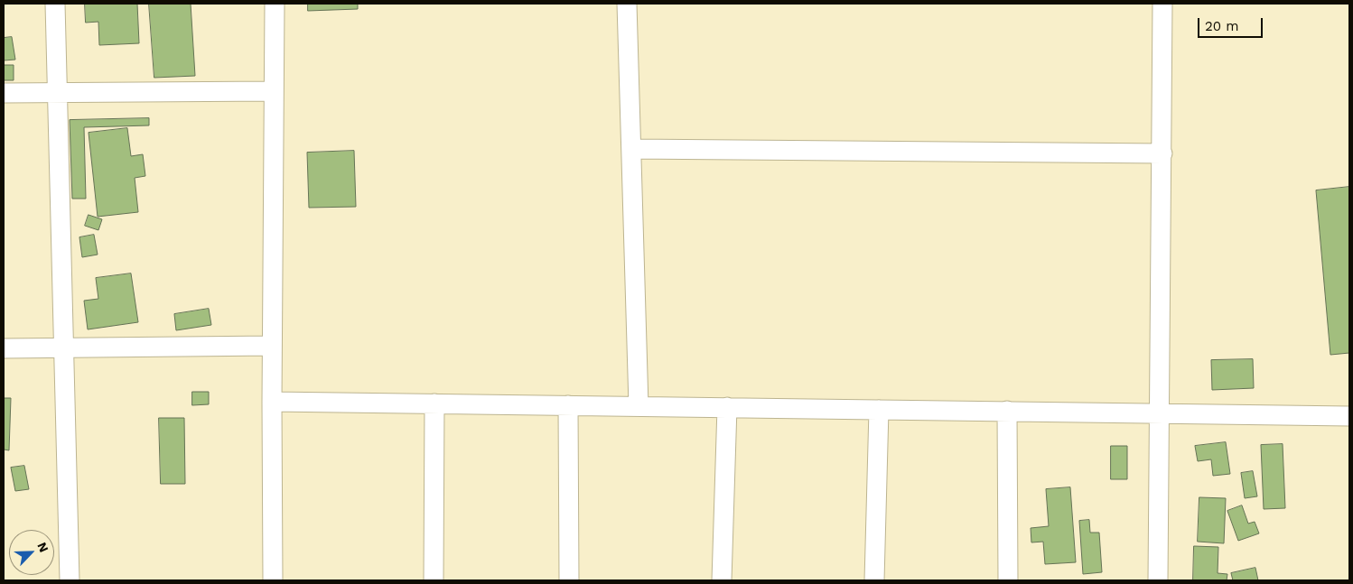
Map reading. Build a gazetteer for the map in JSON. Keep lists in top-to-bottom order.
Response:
{
  "scale_bar": "20 m",
  "north": "top right"
}
